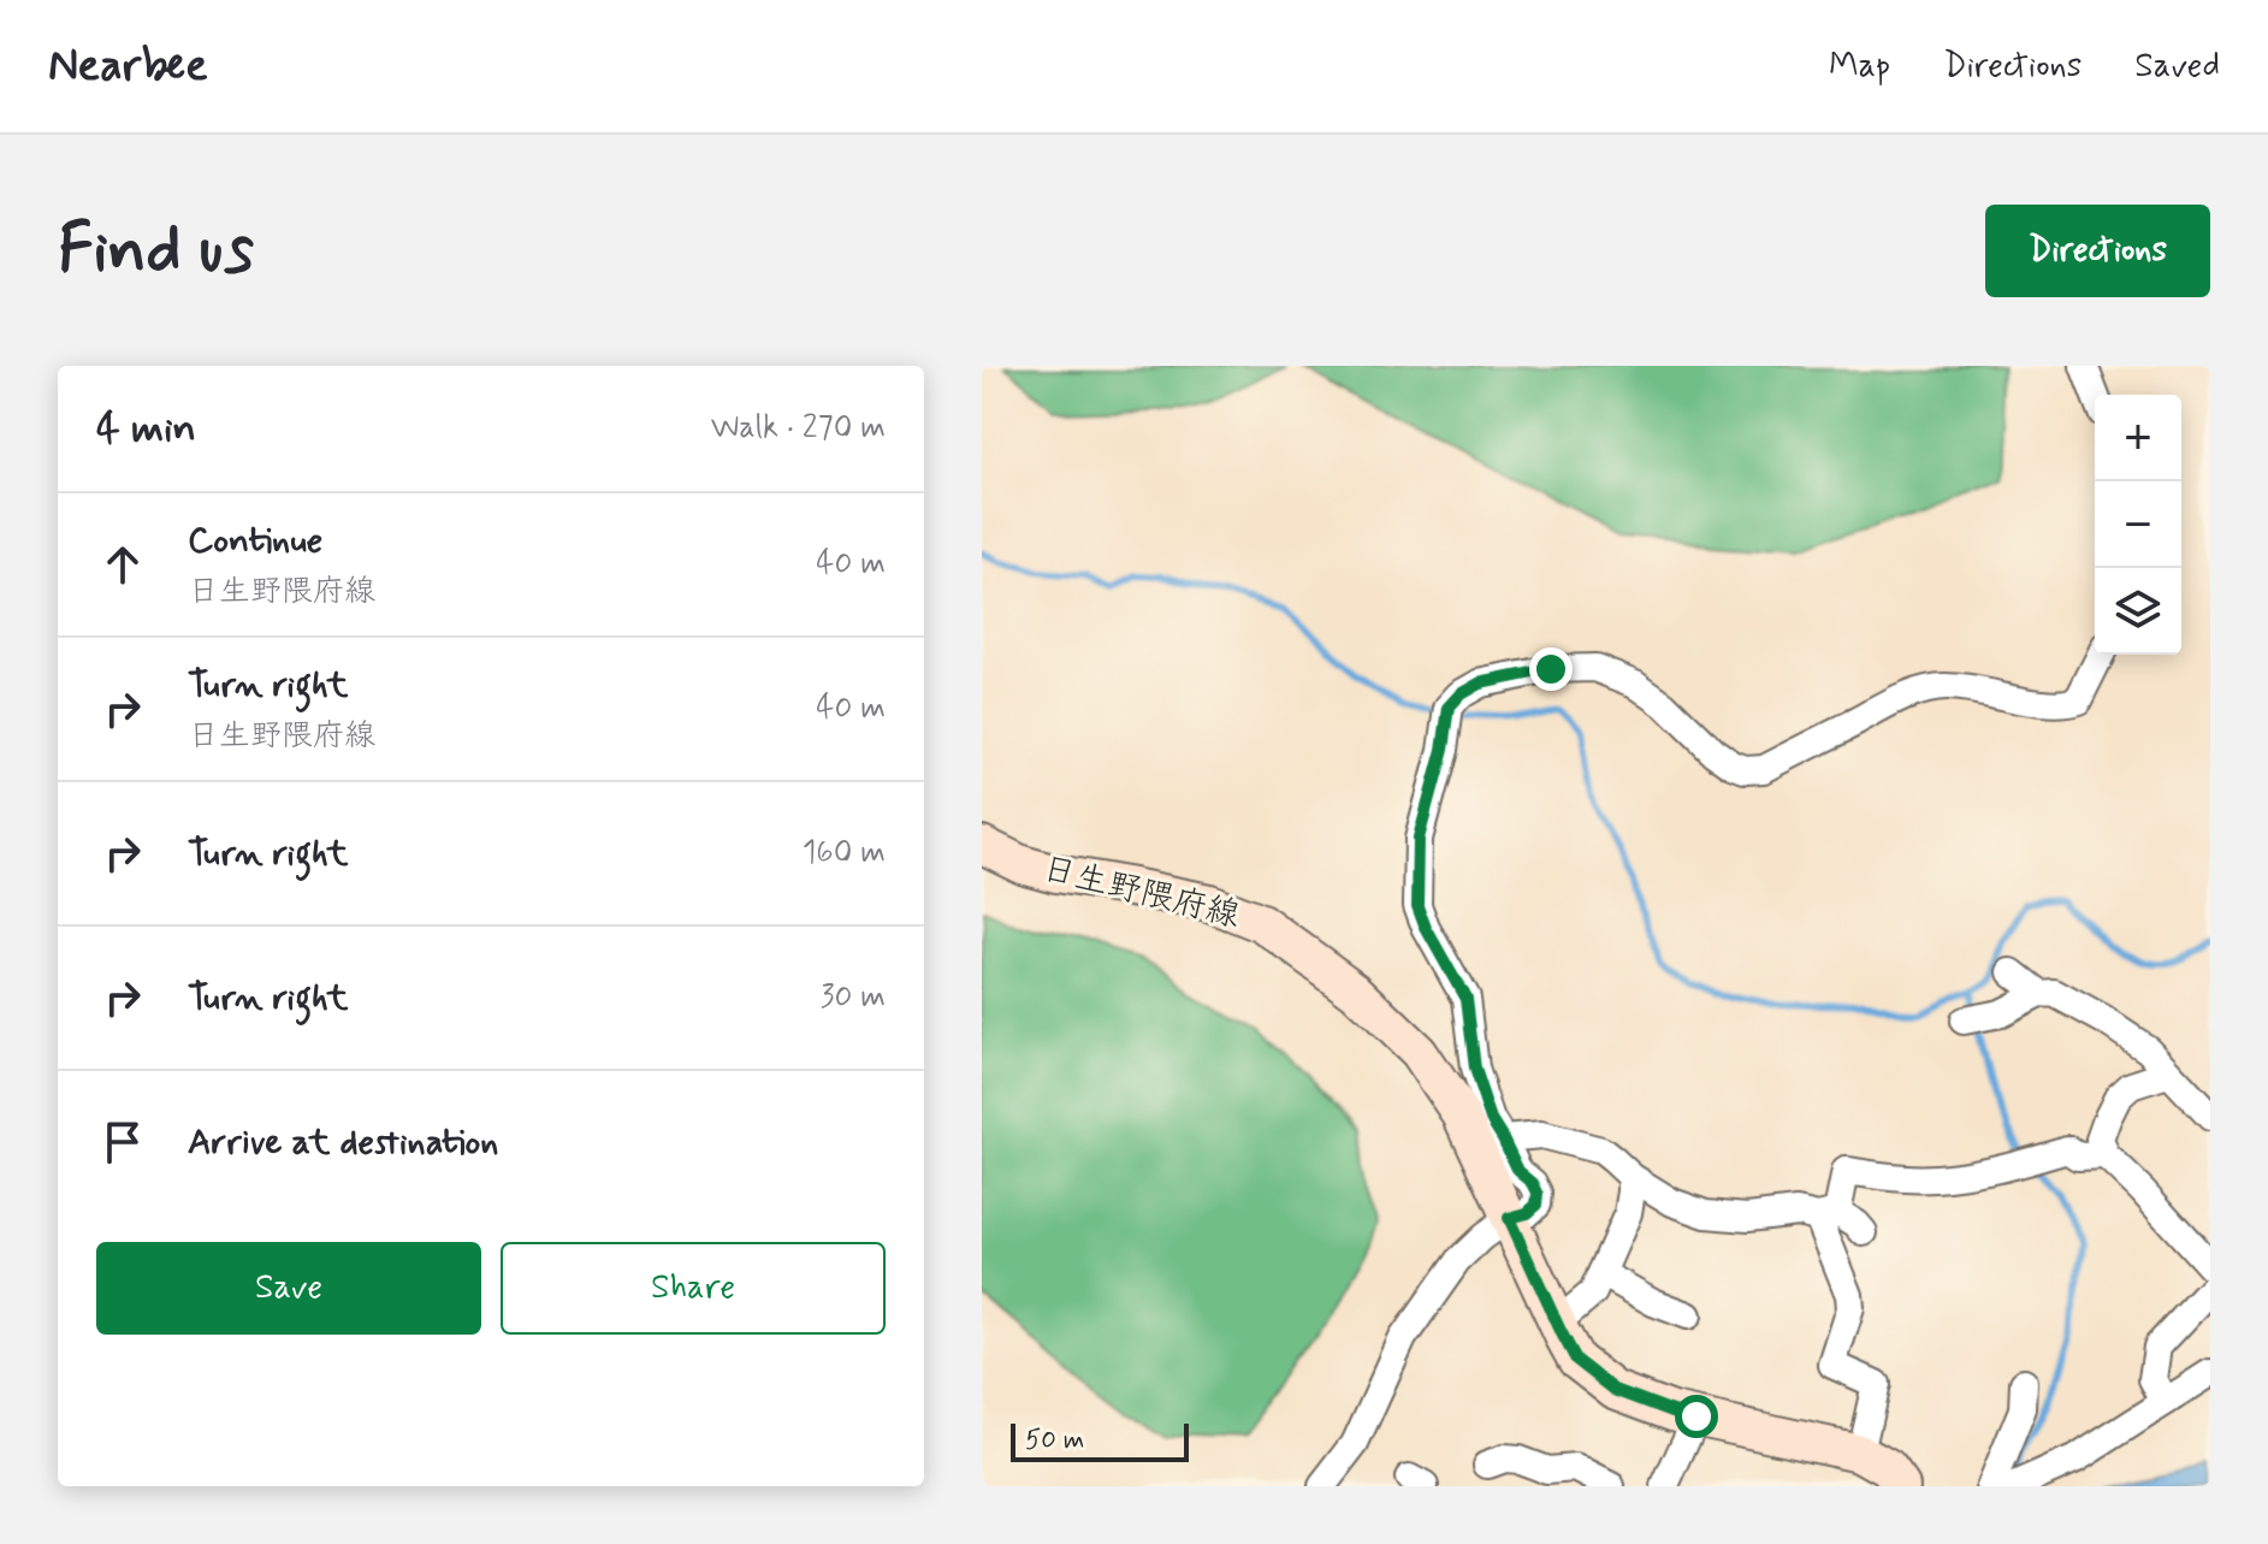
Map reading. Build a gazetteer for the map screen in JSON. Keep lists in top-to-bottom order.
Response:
{
  "streets": {
    "main road": ["日生野隈府線"]
  },
  "scale_bar": "50 m",
  "page": {
    "header": "Nearbee",
    "nav": ["Map", "Directions", "Saved"],
    "buttons": [
      "Directions",
      ["Save", "Share"]
    ],
    "title": "Find us",
    "heading": ["4 min", "Walk · 270 m"],
    "map_buttons": ["+", "−"],
    "list": [
      ["Continue", "日生野隈府線", "40 m"],
      ["Turn right", "日生野隈府線", "40 m"],
      ["Turn right", "160 m"],
      ["Turn right", "30 m"],
      "Arrive at destination"
    ],
    "scale": "50 m"
  }
}
